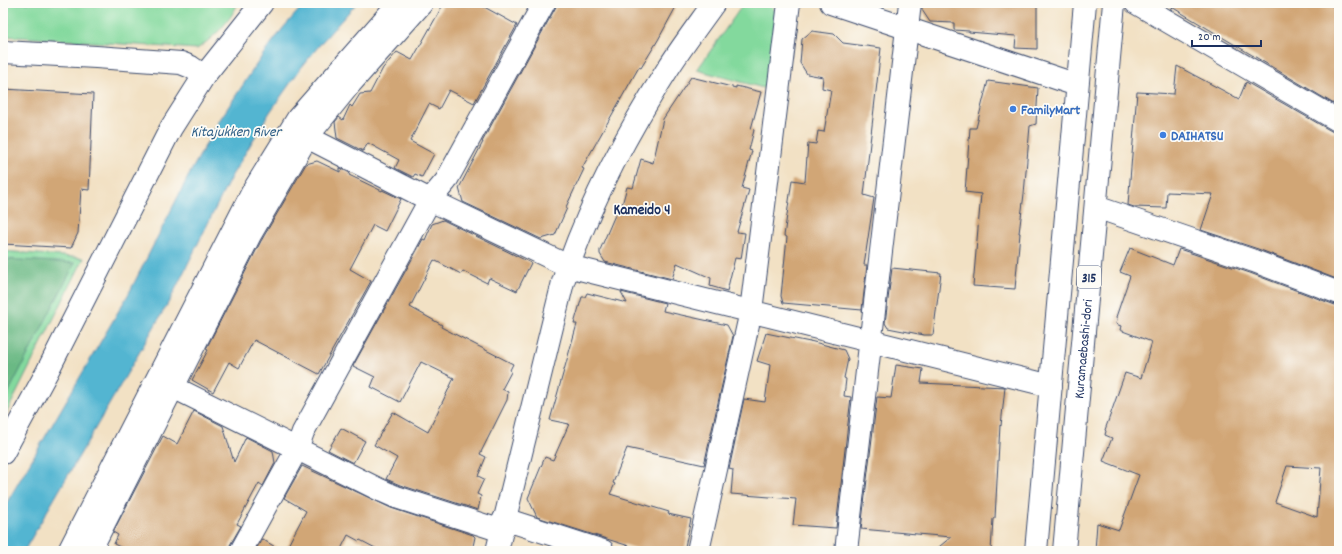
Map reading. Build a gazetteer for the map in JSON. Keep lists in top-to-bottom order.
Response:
{
  "streets": {
    "street": ["315", "Kuramaebashi-dori"]
  },
  "districts": ["Kameido 4"],
  "water": ["Kitajukken River"],
  "places": ["FamilyMart", "DAIHATSU"],
  "scale_bar": "20 m"
}
